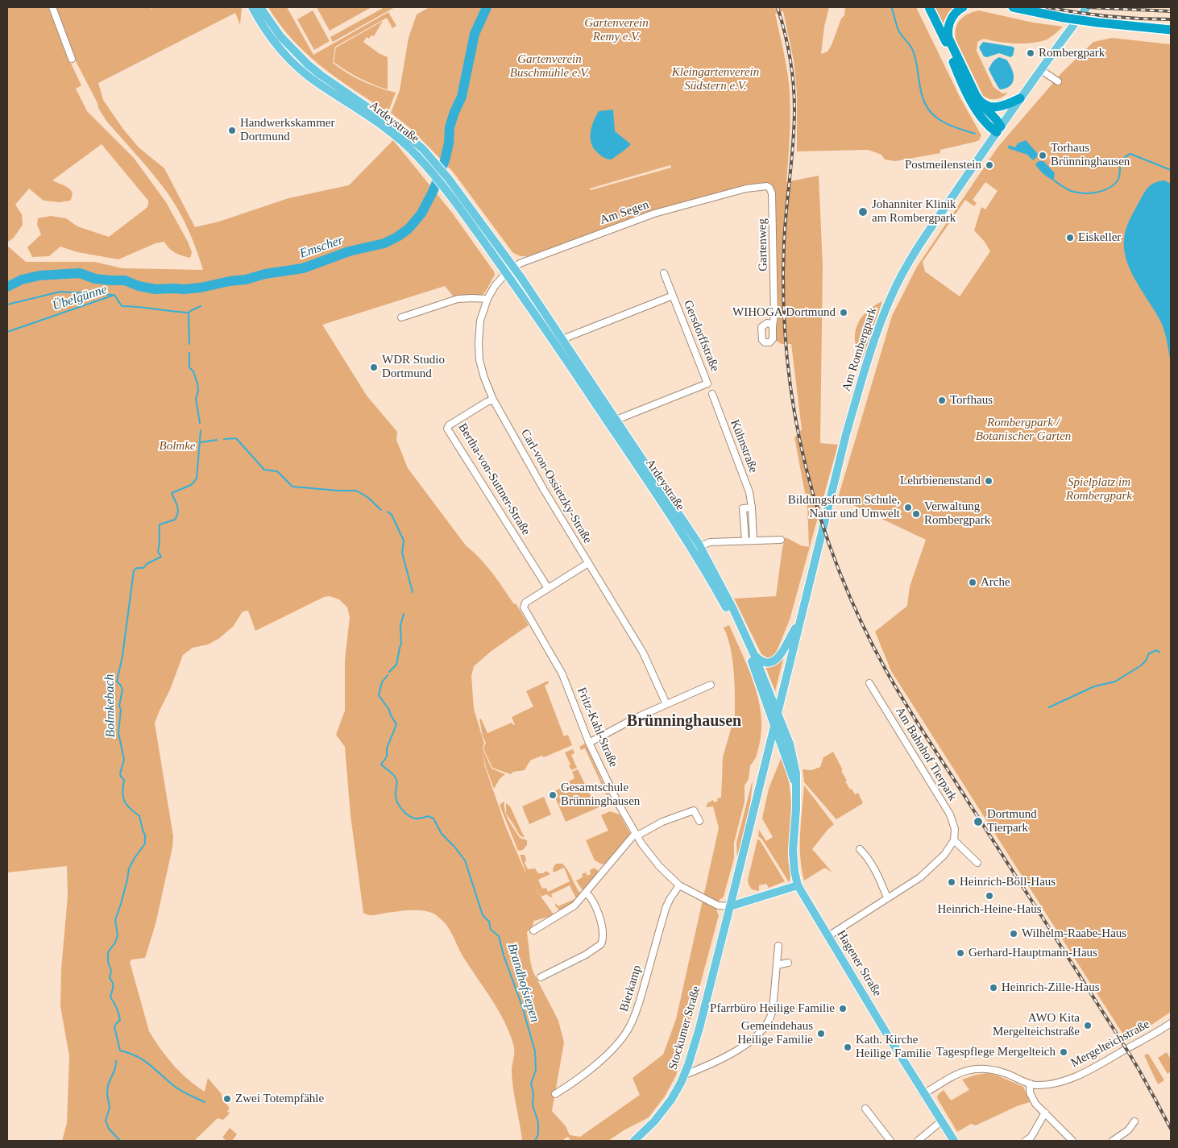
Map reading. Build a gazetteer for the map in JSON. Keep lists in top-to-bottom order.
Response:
{
  "streets": {
    "main road": [
      "Ardeystraße",
      "Am Rombergpark",
      "Hagener Straße",
      "Stockumer Straße"
    ],
    "street": [
      "Am Segen",
      "Gartenweg",
      "Gersdorffstraße",
      "Kühnstraße",
      "Bertha-von-Suttner-Straße",
      "Carl-von-Ossietzky-Straße",
      "Fritz-Kahl-Straße",
      "Am Bahnhof Tierpark",
      "Bierkamp",
      "Mergelteichstraße"
    ]
  },
  "crossings": [
    ["Ardeystraße", "Am Segen"],
    ["Ardeystraße", "Gersdorffstraße"],
    ["Ardeystraße", "Am Rombergpark"],
    ["Ardeystraße", "Carl-von-Ossietzky-Straße"],
    ["Ardeystraße", "Hagener Straße"],
    ["Ardeystraße", "Stockumer Straße"],
    ["Am Segen", "Gartenweg"],
    ["Am Rombergpark", "Hagener Straße"],
    ["Am Rombergpark", "Stockumer Straße"],
    ["Bertha-von-Suttner-Straße", "Carl-von-Ossietzky-Straße"],
    ["Bertha-von-Suttner-Straße", "Fritz-Kahl-Straße"],
    ["Fritz-Kahl-Straße", "Bierkamp"],
    ["Fritz-Kahl-Straße", "Stockumer Straße"],
    ["Hagener Straße", "Stockumer Straße"],
    ["Hagener Straße", "Mergelteichstraße"]
  ],
  "districts": ["Brünninghausen"],
  "water": [
    "Emscher",
    "Übelgünne",
    "Bolmkebach",
    "Brandhofsiepen"
  ],
  "parks": [
    "Gartenverein Remy e.V.",
    "Gartenverein Buschmühle e.V.",
    "Kleingartenverein Südstern e.V.",
    "Rombergpark / Botanischer Garten",
    "Bolmke",
    "Spielplatz im Rombergpark"
  ],
  "places": [
    "Rombergpark",
    "Handwerkskammer Dortmund",
    "Torhaus Brünninghausen",
    "Postmeilenstein",
    "Johanniter Klinik am Rombergpark",
    "Eiskeller",
    "WIHOGA Dortmund",
    "WDR Studio Dortmund",
    "Torfhaus",
    "Lehrbienenstand",
    "Bildungsforum Schule, Natur und Umwelt",
    "Verwaltung Rombergpark",
    "Arche",
    "Gesamtschule Brünninghausen",
    "Dortmund Tierpark",
    "Heinrich-Böll-Haus",
    "Heinrich-Heine-Haus",
    "Wilhelm-Raabe-Haus",
    "Gerhard-Hauptmann-Haus",
    "Heinrich-Zille-Haus",
    "Pfarrbüro Heilige Familie",
    "AWO Kita Mergelteichstraße",
    "Gemeindehaus Heilige Familie",
    "Kath. Kirche Heilige Familie",
    "Tagespflege Mergelteich",
    "Zwei Totempfähle"
  ]
}
